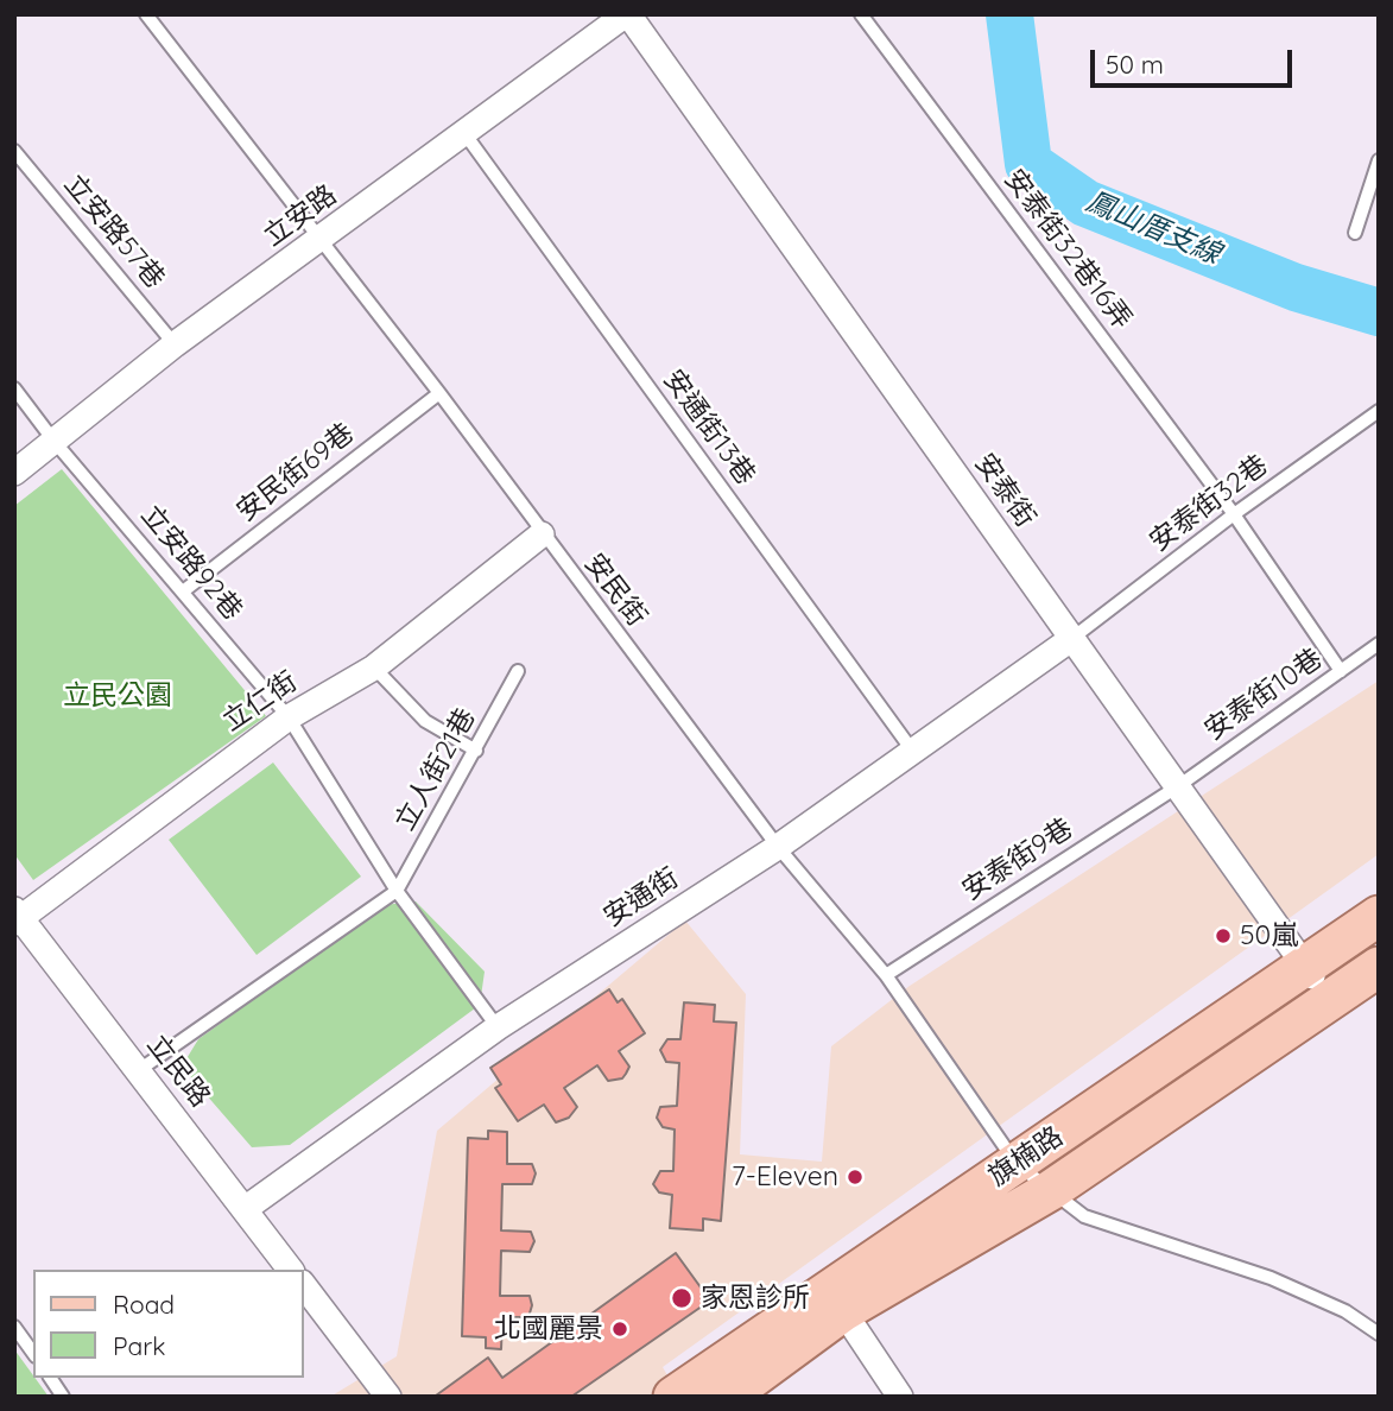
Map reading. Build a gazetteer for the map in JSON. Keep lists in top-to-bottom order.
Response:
{
  "streets": {
    "main road": ["旗楠路"],
    "street": [
      "立安路",
      "安泰街",
      "立仁街",
      "安通街",
      "立民路"
    ],
    "lane": [
      "立安路57巷",
      "安泰街32巷16弄",
      "安通街13巷",
      "安民街69巷",
      "安泰街32巷",
      "立安路92巷",
      "安民街",
      "安泰街10巷",
      "立人街21巷",
      "安泰街9巷"
    ]
  },
  "crossings": [
    ["立安路", "立安路57巷"],
    ["立安路", "安通街13巷"],
    ["立安路", "安泰街"],
    ["立安路", "立安路92巷"],
    ["立安路", "安民街"],
    ["安泰街32巷16弄", "安泰街32巷"],
    ["安泰街32巷16弄", "安泰街10巷"],
    ["安通街13巷", "安通街"],
    ["安民街69巷", "立安路92巷"],
    ["安民街69巷", "安民街"],
    ["安泰街", "安泰街32巷"],
    ["安泰街", "安泰街10巷"],
    ["安泰街", "安泰街9巷"],
    ["安泰街", "安通街"],
    ["安泰街", "旗楠路"],
    ["安泰街32巷", "安通街"],
    ["立安路92巷", "立仁街"],
    ["立安路92巷", "立人街21巷"],
    ["立安路92巷", "安通街"],
    ["安民街", "立仁街"],
    ["安民街", "安泰街9巷"],
    ["安民街", "安通街"],
    ["安民街", "旗楠路"],
    ["安泰街10巷", "安泰街9巷"],
    ["立仁街", "立民路"],
    ["安通街", "立民路"]
  ],
  "water": ["鳳山厝支線"],
  "parks": ["立民公園"],
  "places": [
    "50嵐",
    "7-Eleven",
    "家恩診所",
    "北國麗景"
  ],
  "legend": ["Road", "Park"],
  "scale_bar": "50 m"
}
